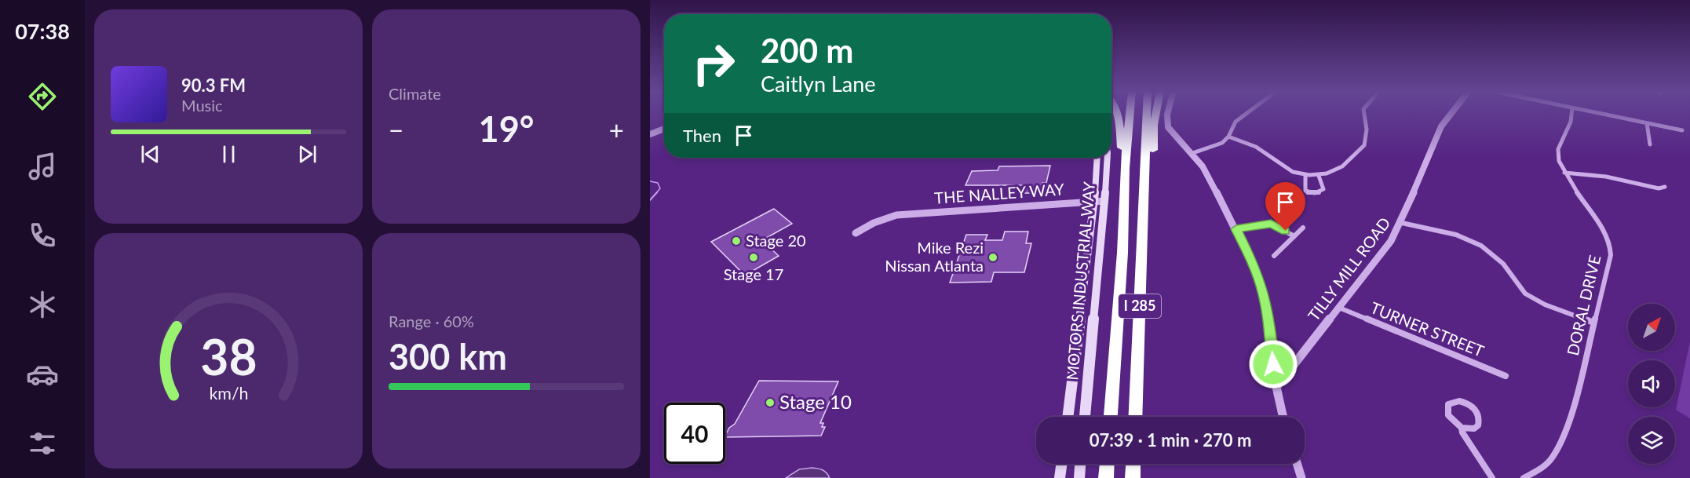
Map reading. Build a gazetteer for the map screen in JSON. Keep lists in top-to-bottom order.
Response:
{
  "streets": {
    "highway": ["I 285"],
    "main road": ["MOTORS INDUSTRIAL WAY"],
    "street": [
      "THE NALLEY WAY",
      "TILLY MILL ROAD",
      "DORAL DRIVE",
      "TURNER STREET"
    ]
  },
  "crossings": [
    ["THE NALLEY WAY", "MOTORS INDUSTRIAL WAY"],
    ["TILLY MILL ROAD", "TURNER STREET"]
  ],
  "places": [
    "Stage 20",
    "Stage 17",
    "Mike Rezi Nissan Atlanta",
    "Stage 10"
  ],
  "north": "top right",
  "page": {
    "tabs": "07:38",
    "tile": [
      "Climate",
      ["Range · 60%", "300 km"]
    ],
    "turn": ["200 m", "Caitlyn Lane"],
    "song": ["90.3 FM", "Music"],
    "heat": ["−", "19°", "+"],
    "then": "Then",
    "limit": "40",
    "trip": "07:39 · 1 min · 270 m",
    "gauge": ["38", "km/h"]
  }
}
